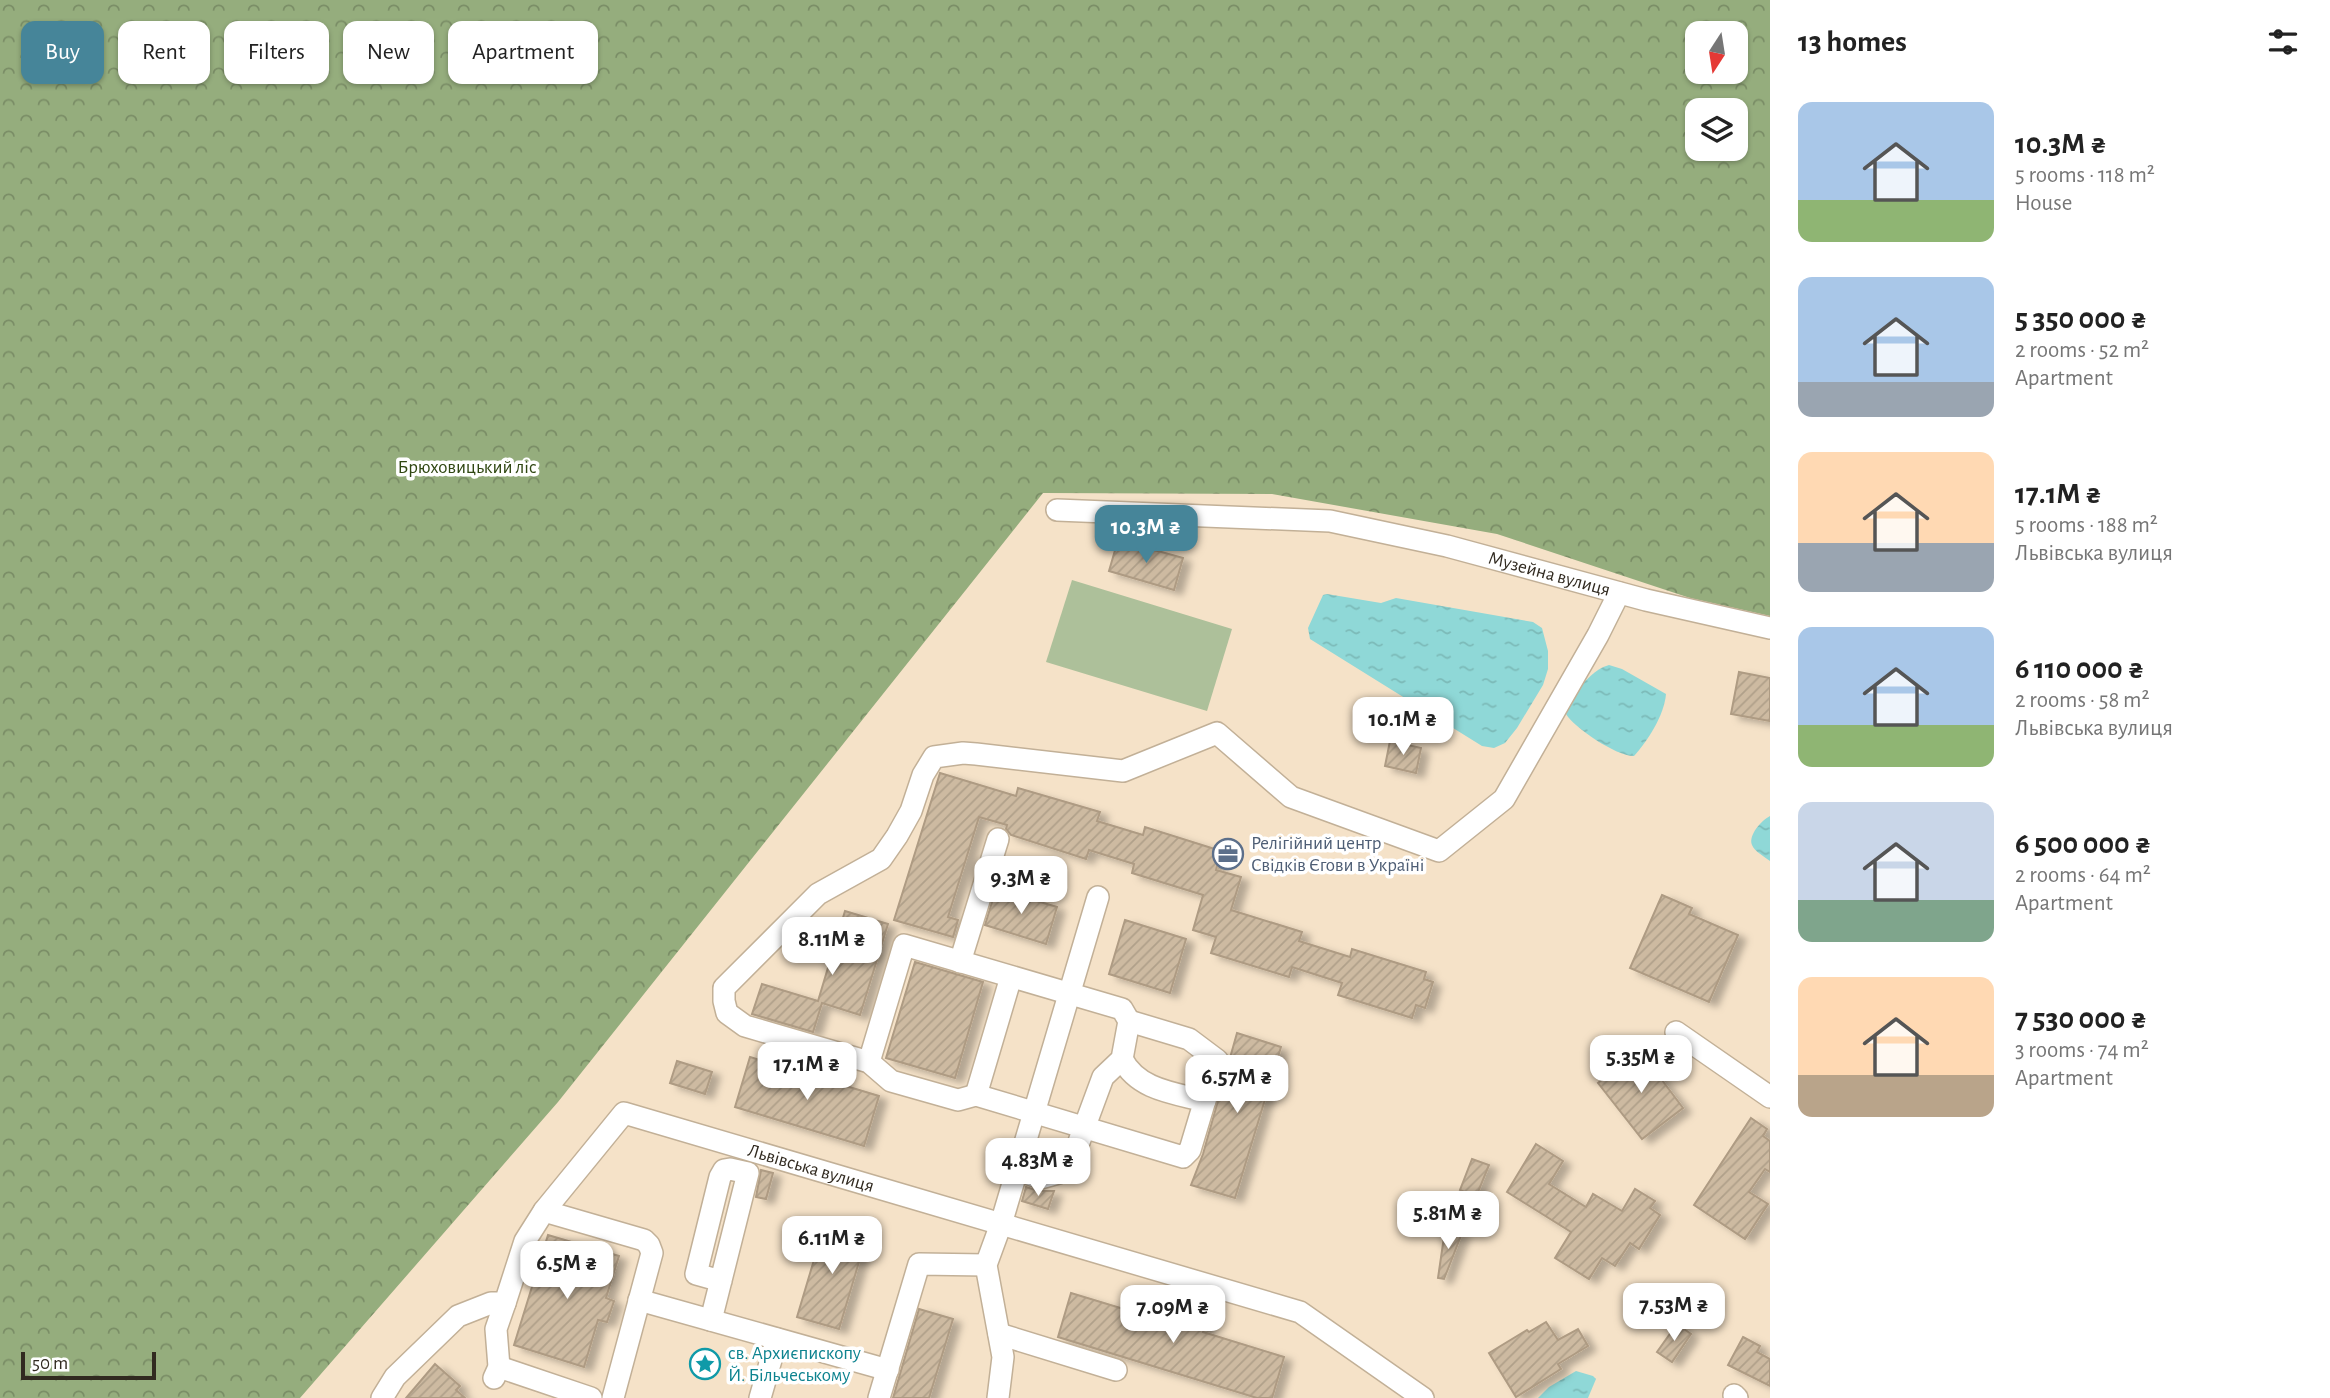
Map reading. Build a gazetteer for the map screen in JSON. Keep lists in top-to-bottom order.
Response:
{
  "streets": {
    "street": ["Музейна вулиця", "Львівська вулиця"]
  },
  "parks": ["Брюховицький ліс"],
  "places": {
    "office": ["Релігійний центр Свідків Єгови в Україні"],
    "place": ["св. Архиєпископу Й. Більчеському"]
  },
  "scale_bar": "50 m",
  "north": "bottom",
  "page": {
    "heading": "13 homes",
    "chip": [
      "Buy",
      "Rent",
      "Filters",
      "New",
      "Apartment"
    ],
    "list": [
      {
        "name": "10.3M ₴",
        "note": "5 rooms · 118 m² · House"
      },
      {
        "name": "5 350 000 ₴",
        "note": "2 rooms · 52 m² · Apartment"
      },
      {
        "name": "17.1M ₴",
        "note": "5 rooms · 188 m² · Львівська вулиця"
      },
      {
        "name": "6 110 000 ₴",
        "note": "2 rooms · 58 m² · Львівська вулиця"
      },
      {
        "name": "6 500 000 ₴",
        "note": "2 rooms · 64 m² · Apartment"
      },
      {
        "name": "7 530 000 ₴",
        "note": "3 rooms · 74 m² · Apartment"
      }
    ],
    "price": [
      "10.3M ₴",
      "10.1M ₴",
      "9.3M ₴",
      "8.11M ₴",
      "5.35M ₴",
      "17.1M ₴",
      "6.57M ₴",
      "4.83M ₴",
      "5.81M ₴",
      "6.11M ₴",
      "6.5M ₴",
      "7.53M ₴",
      "7.09M ₴"
    ],
    "scale": "50 m"
  }
}
